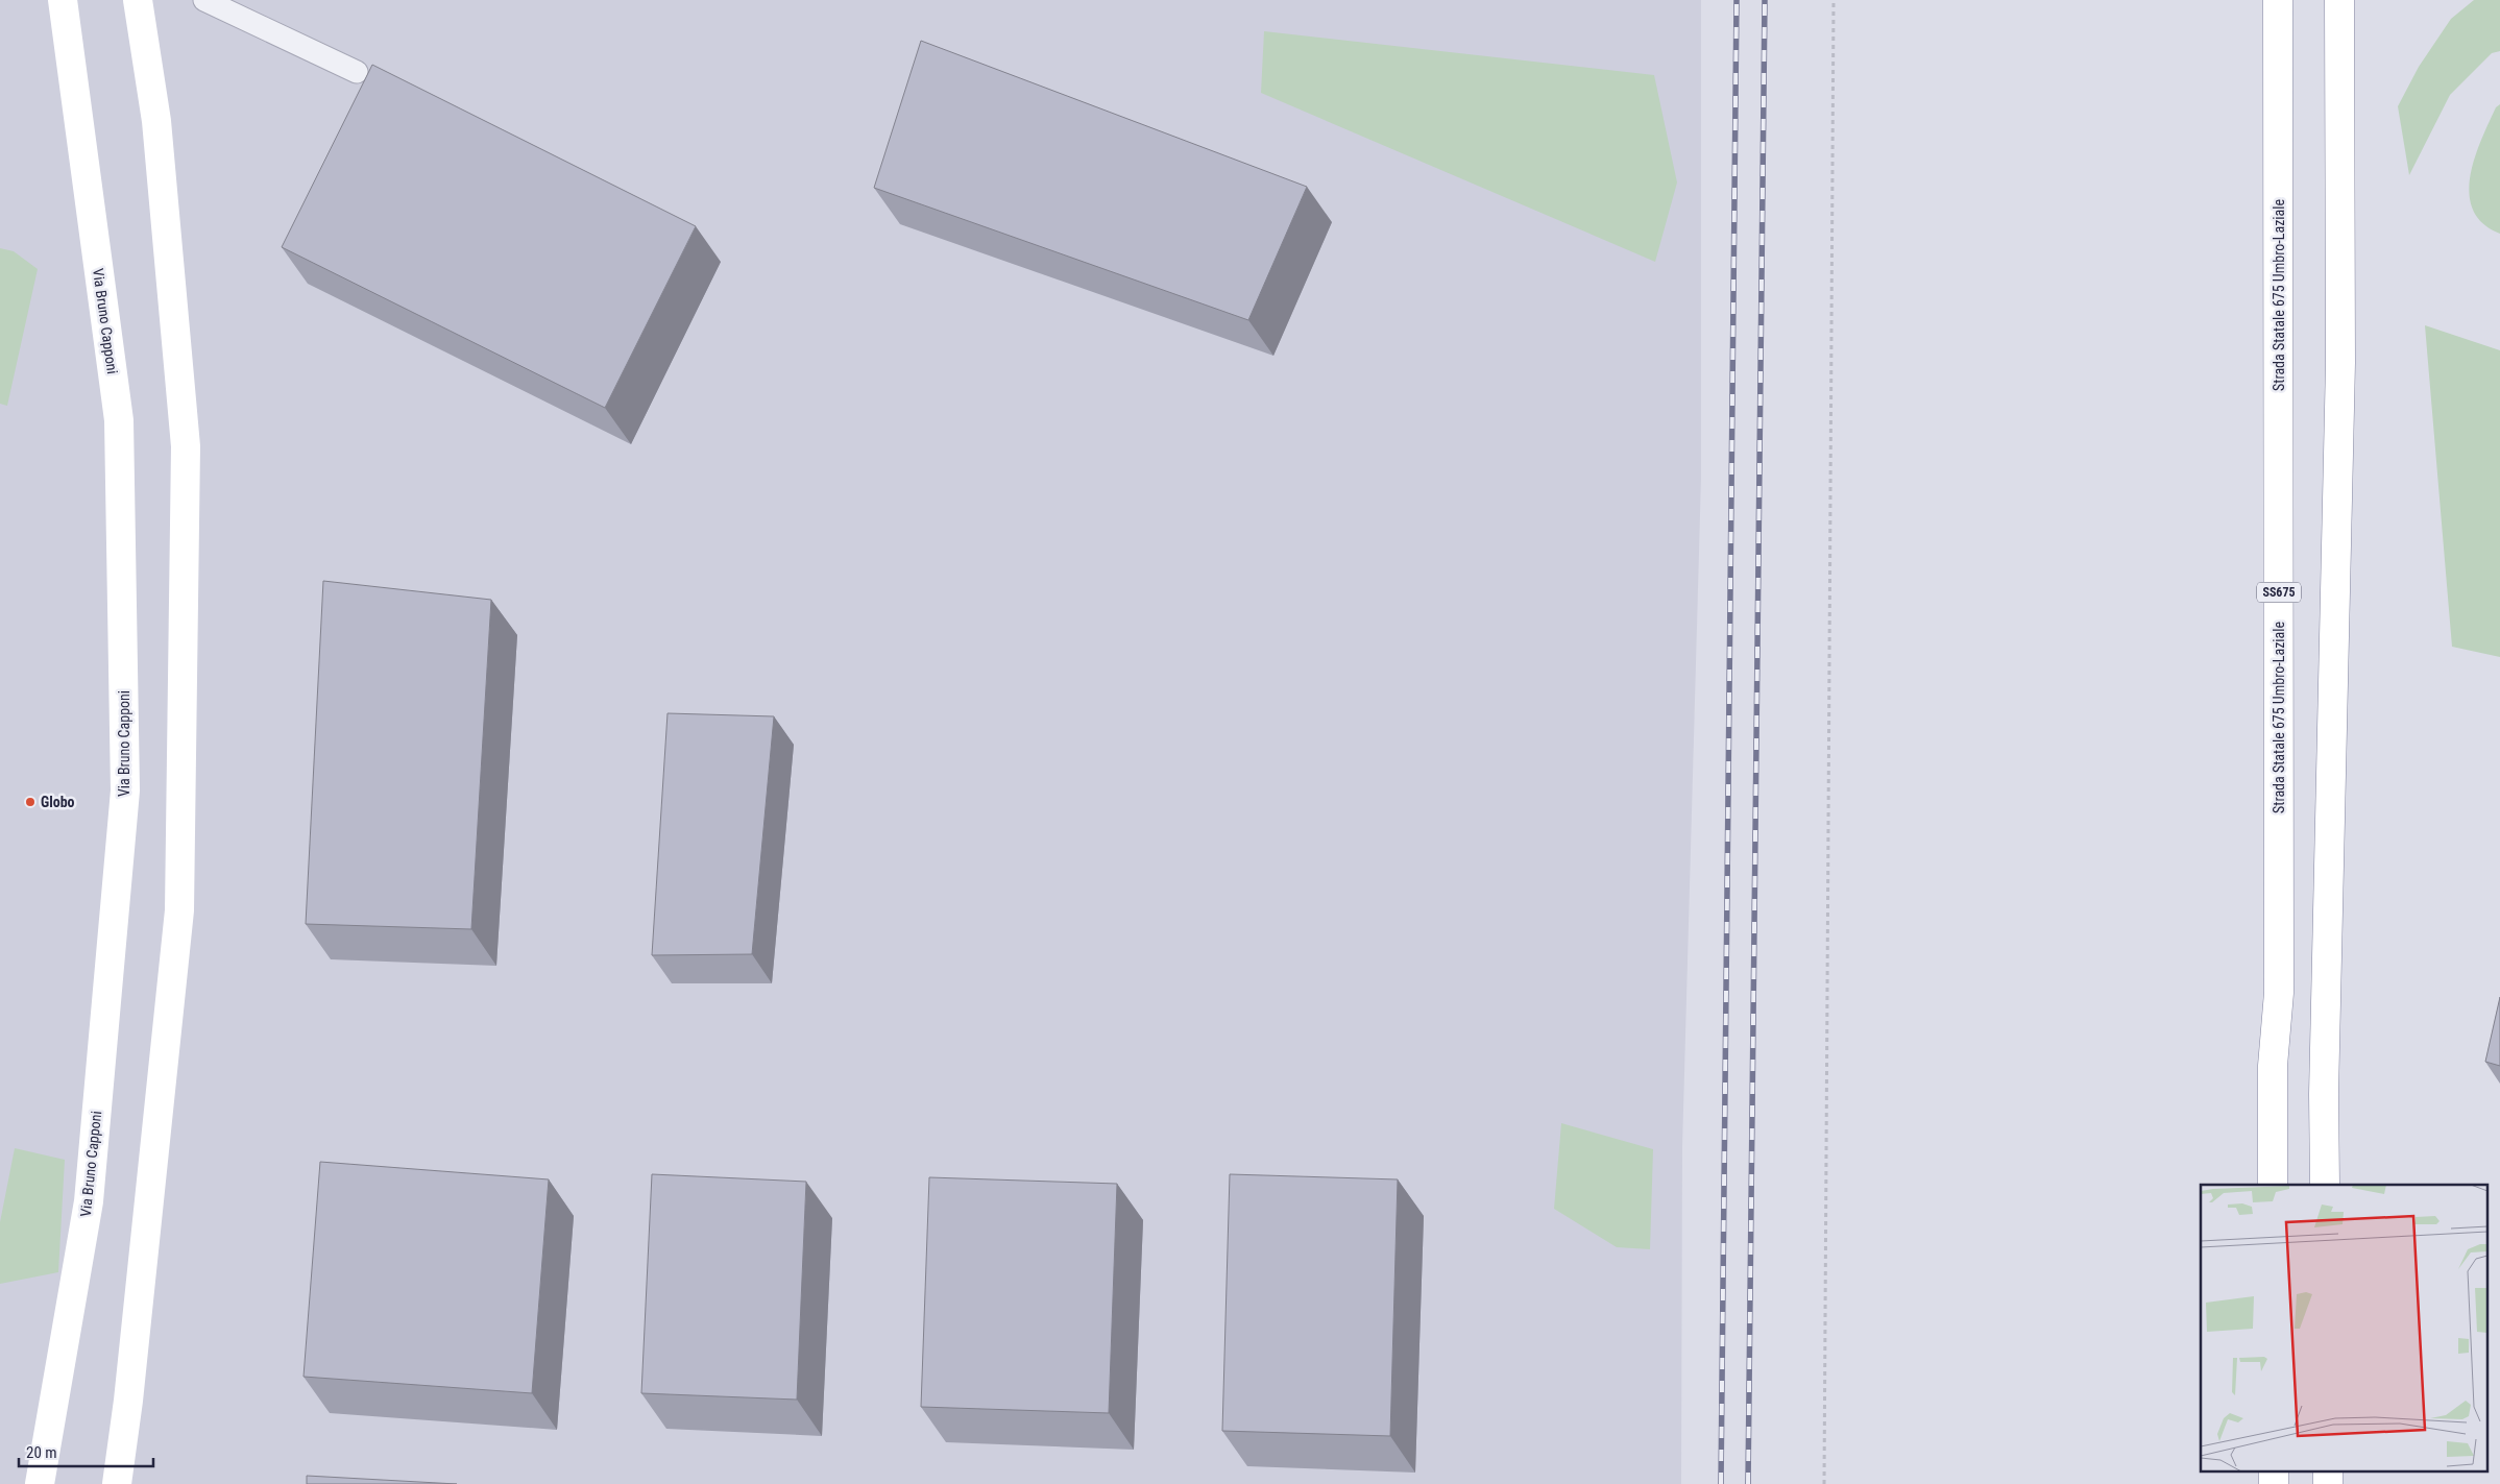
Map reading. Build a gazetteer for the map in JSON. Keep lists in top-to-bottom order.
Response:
{
  "streets": {
    "main road": ["Strada Statale 675 Umbro-Laziale", "Via Bruno Capponi", "SS675"]
  },
  "places": ["Globo"],
  "scale_bar": "20 m"
}
